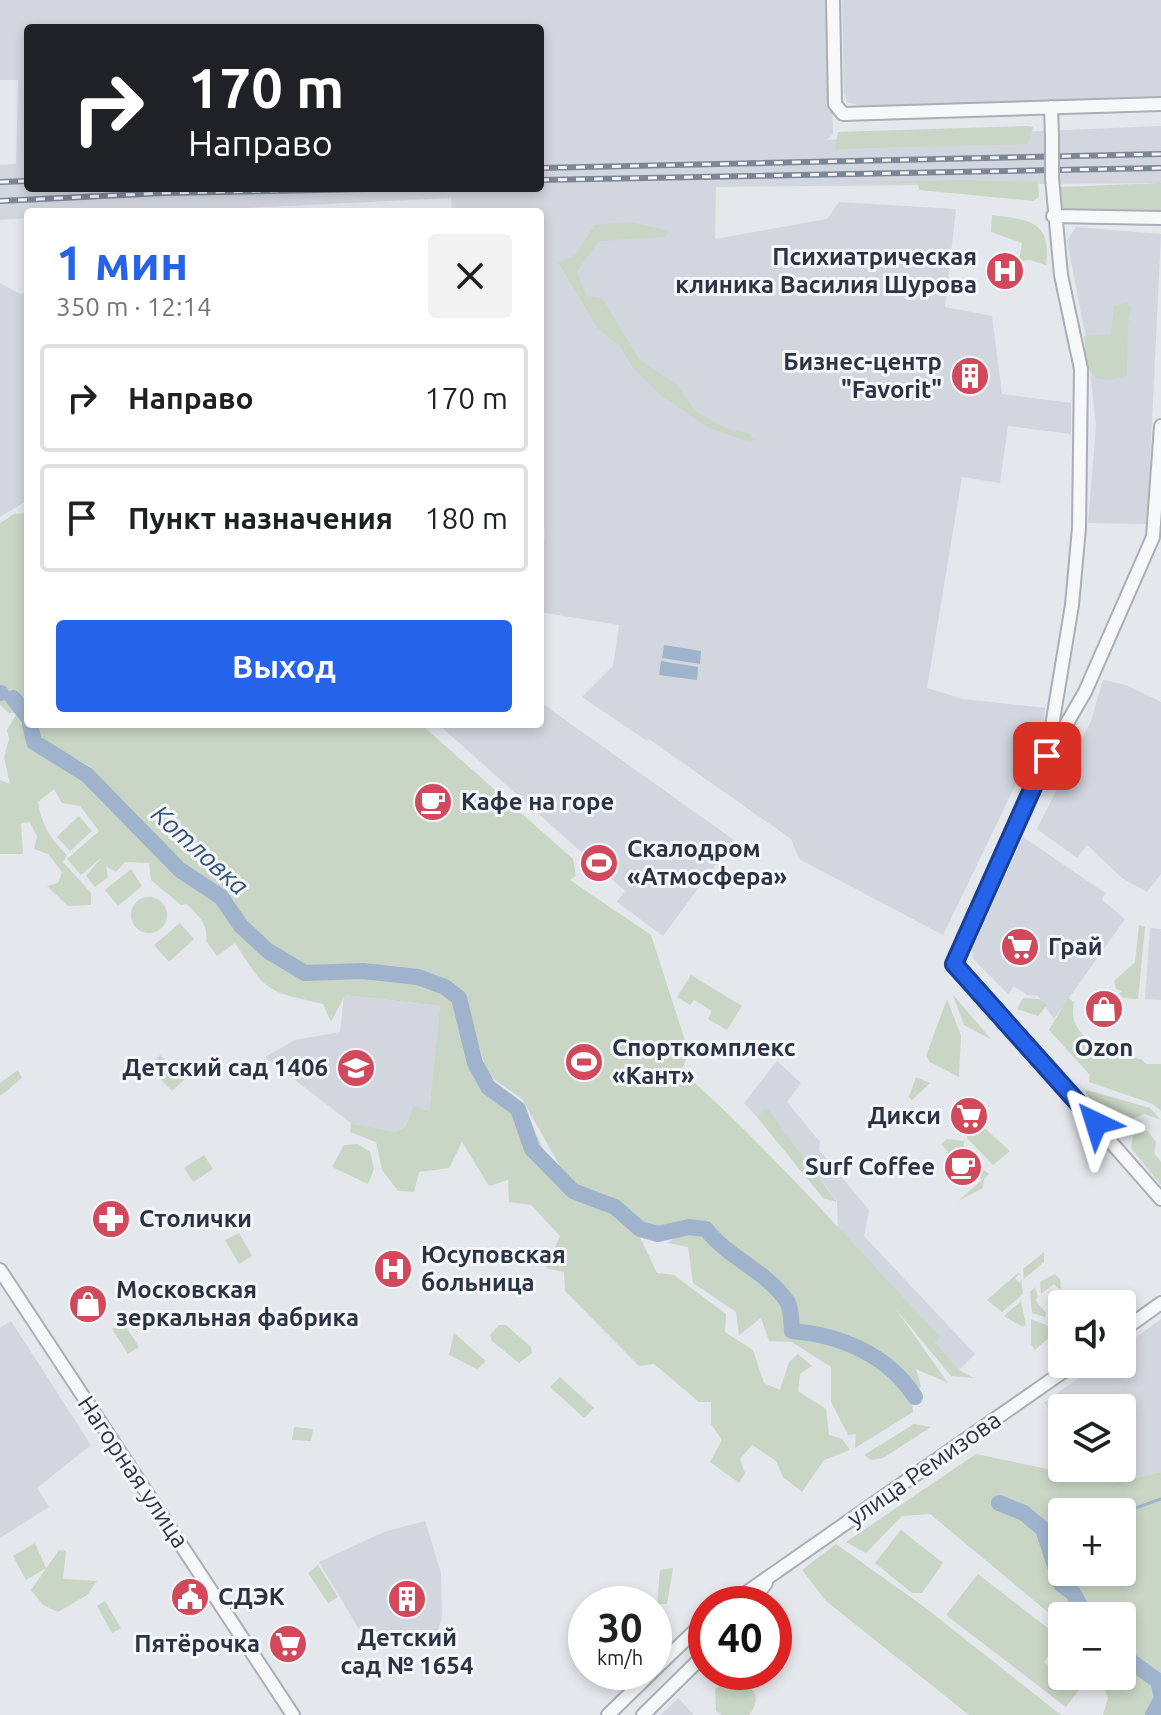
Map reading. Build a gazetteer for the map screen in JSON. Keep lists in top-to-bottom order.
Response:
{
  "streets": {
    "street": ["улица Ремизова", "Нагорная улица"]
  },
  "water": ["Котловка"],
  "places": {
    "hospital": ["Психиатрическая клиника Василия Шурова", "Юсуповская больница"],
    "building": ["Бизнес-центр \"Favorit\"", "Детский сад № 1654"],
    "cafe": ["Кафе на горе", "Surf Coffee"],
    "sports": ["Скалодром «Атмосфера»", "Спорткомплекс «Кант»"],
    "supermarket": ["Грай", "Дикси", "Пятёрочка"],
    "shop": ["Ozon", "Московская зеркальная фабрика"],
    "school or university": ["Детский сад 1406"],
    "pharmacy": ["Столички"],
    "public building": ["СДЭК"]
  },
  "page": {
    "turn": ["170 m", "Направо"],
    "heading": ["1 мин", "350 m · 12:14"],
    "list": [
      {
        "name": "Направо",
        "value": "170 m"
      },
      {
        "name": "Пункт назначения",
        "value": "180 m"
      }
    ],
    "buttons": "Выход",
    "map_buttons": ["+", "−"],
    "speed": "30 km/h",
    "limit": "40"
  }
}
